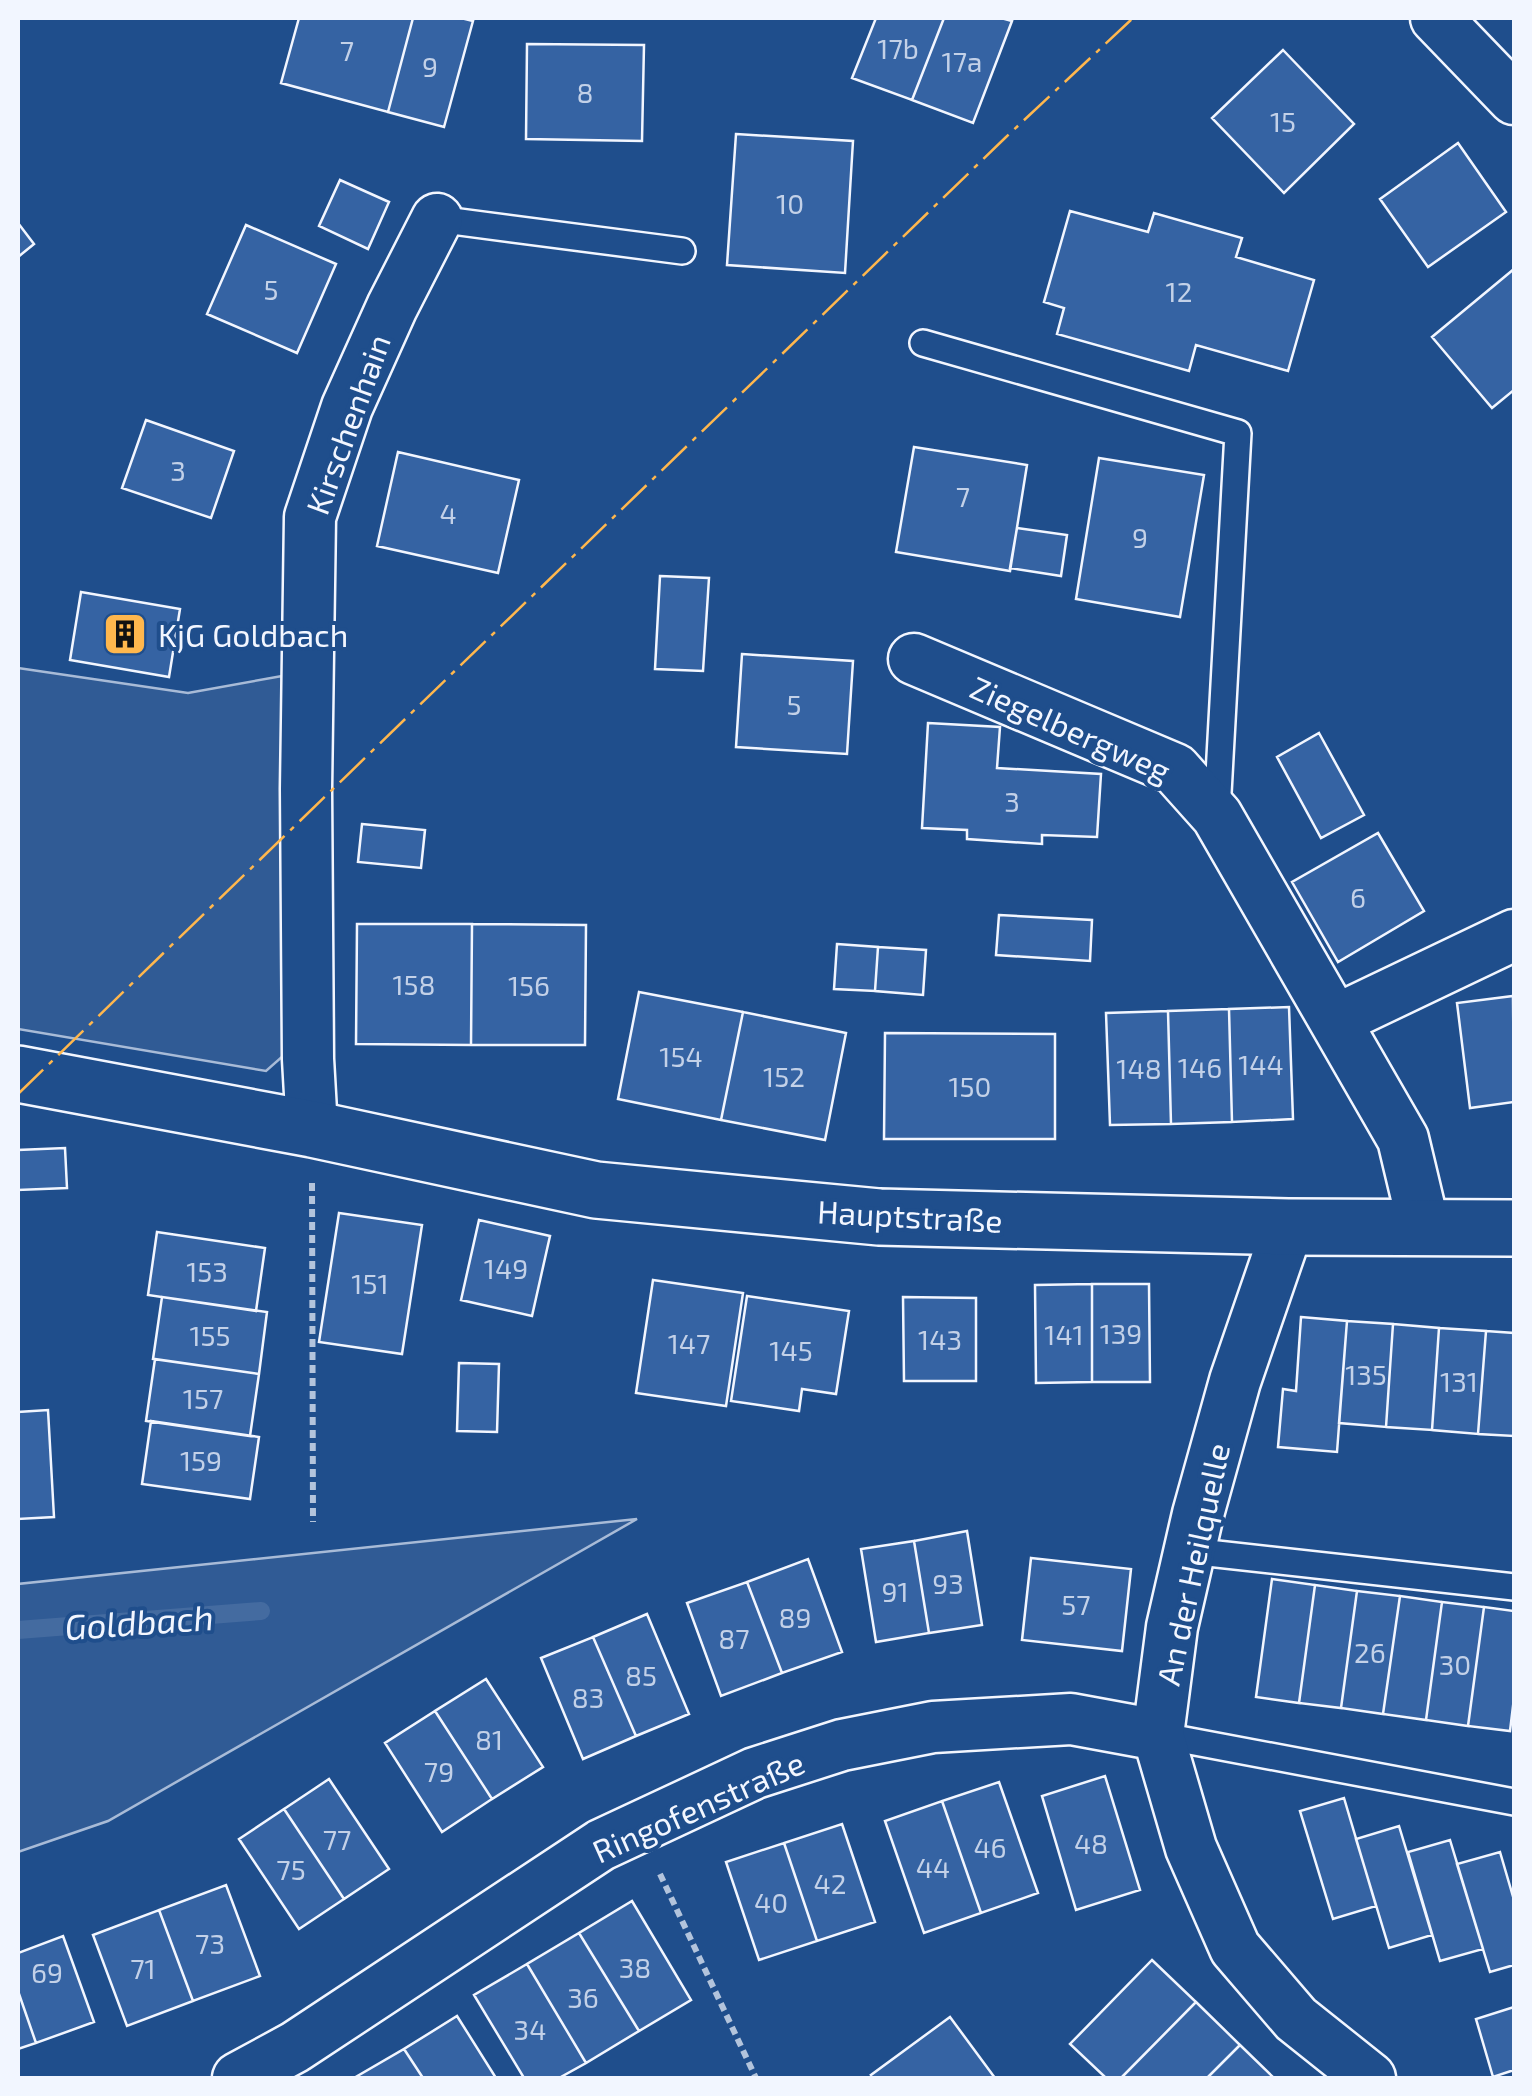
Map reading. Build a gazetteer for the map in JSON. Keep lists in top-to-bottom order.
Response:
{
  "streets": {
    "street": [
      "Kirschenhain",
      "Ziegelbergweg",
      "Hauptstraße",
      "An der Heilquelle",
      "Ringofenstraße"
    ]
  },
  "crossings": [
    ["Kirschenhain", "Hauptstraße"],
    ["Ziegelbergweg", "Hauptstraße"],
    ["Hauptstraße", "An der Heilquelle"],
    ["An der Heilquelle", "Ringofenstraße"]
  ],
  "water": ["Goldbach"],
  "places": {
    "building": ["KjG Goldbach"]
  },
  "house_numbers": [
    "17b",
    "7",
    "17a",
    "9",
    "8",
    "15",
    "10",
    "5",
    "12",
    "3",
    "7",
    "4",
    "9",
    "5",
    "3",
    "6",
    "158",
    "156",
    "154",
    "144",
    "146",
    "148",
    "152",
    "150",
    "149",
    "153",
    "151",
    "139",
    "141",
    "155",
    "143",
    "147",
    "145",
    "135",
    "131",
    "157",
    "159",
    "93",
    "91",
    "57",
    "89",
    "87",
    "26",
    "30",
    "85",
    "83",
    "81",
    "79",
    "77",
    "48",
    "46",
    "44",
    "75",
    "42",
    "40",
    "73",
    "38",
    "71",
    "69",
    "36",
    "34"
  ]
}
